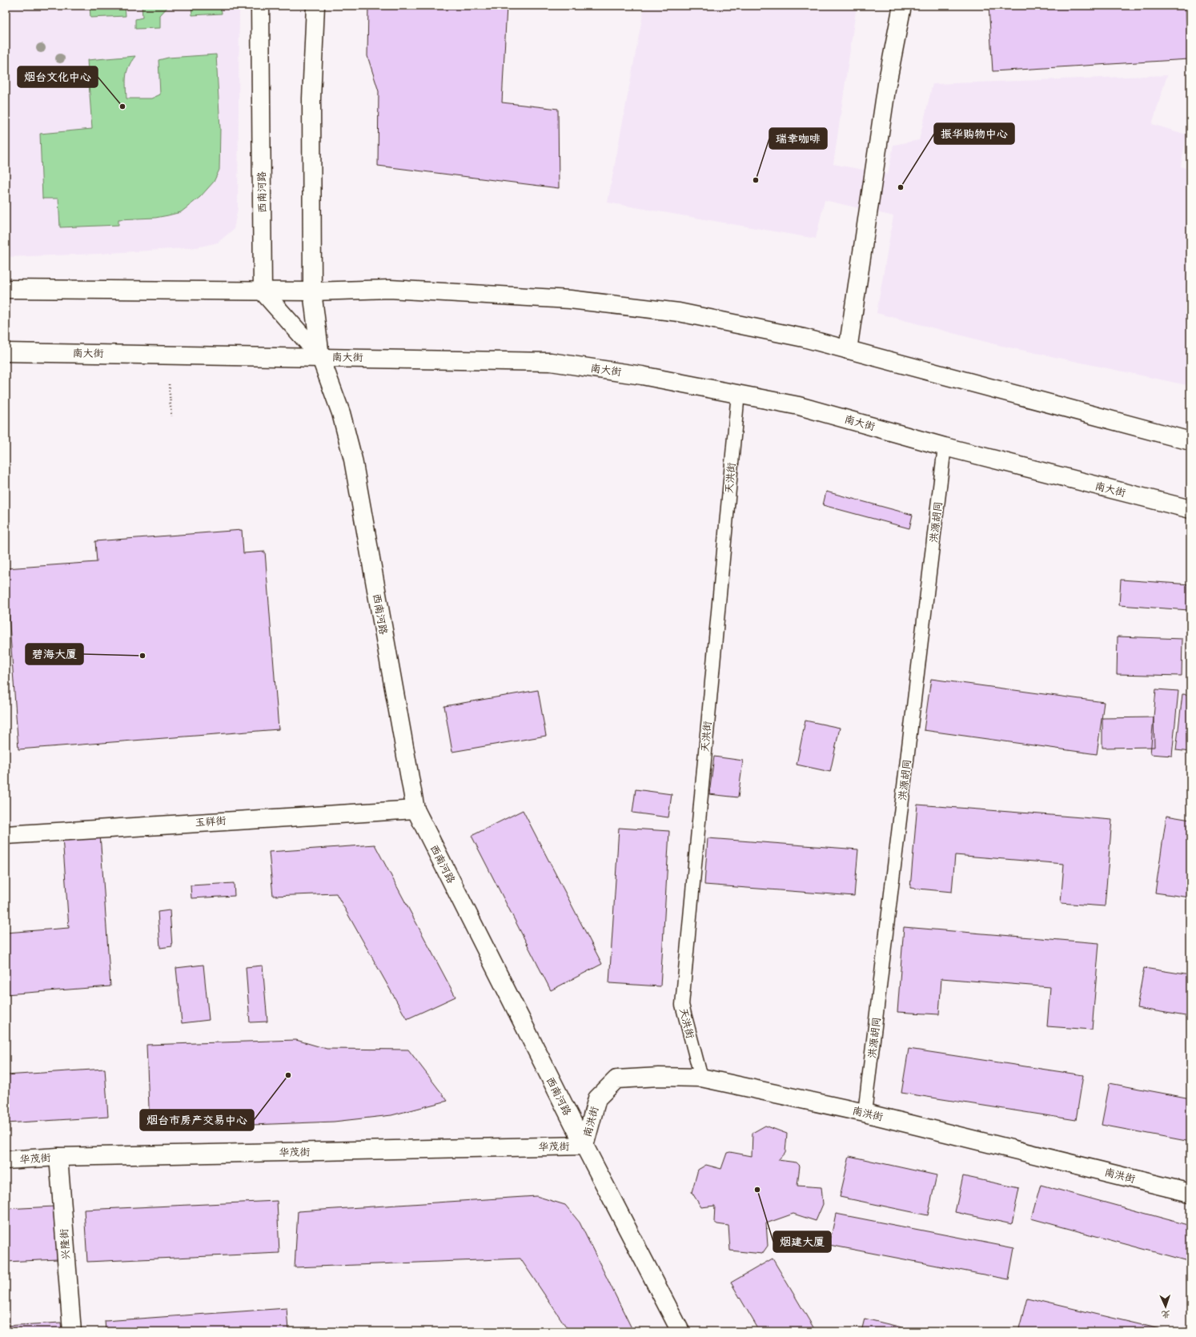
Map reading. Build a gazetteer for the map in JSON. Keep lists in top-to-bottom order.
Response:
{
  "streets": {
    "main road": [
      "西南河路",
      "南大街",
      "玉祥街",
      "南洪街",
      "华茂街",
      "兴隆街"
    ],
    "lane": ["天洪街", "洪源胡同"]
  },
  "crossings": [
    ["西南河路", "南大街"],
    ["西南河路", "玉祥街"],
    ["西南河路", "南洪街"],
    ["西南河路", "华茂街"],
    ["南大街", "天洪街"],
    ["南大街", "洪源胡同"],
    ["天洪街", "南洪街"],
    ["洪源胡同", "南洪街"],
    ["南洪街", "华茂街"],
    ["华茂街", "兴隆街"]
  ],
  "places": [
    "烟台文化中心",
    "瑞幸咖啡",
    "振华购物中心",
    "碧海大厦",
    "烟台市房产交易中心",
    "烟建大厦"
  ],
  "north": "bottom"
}
